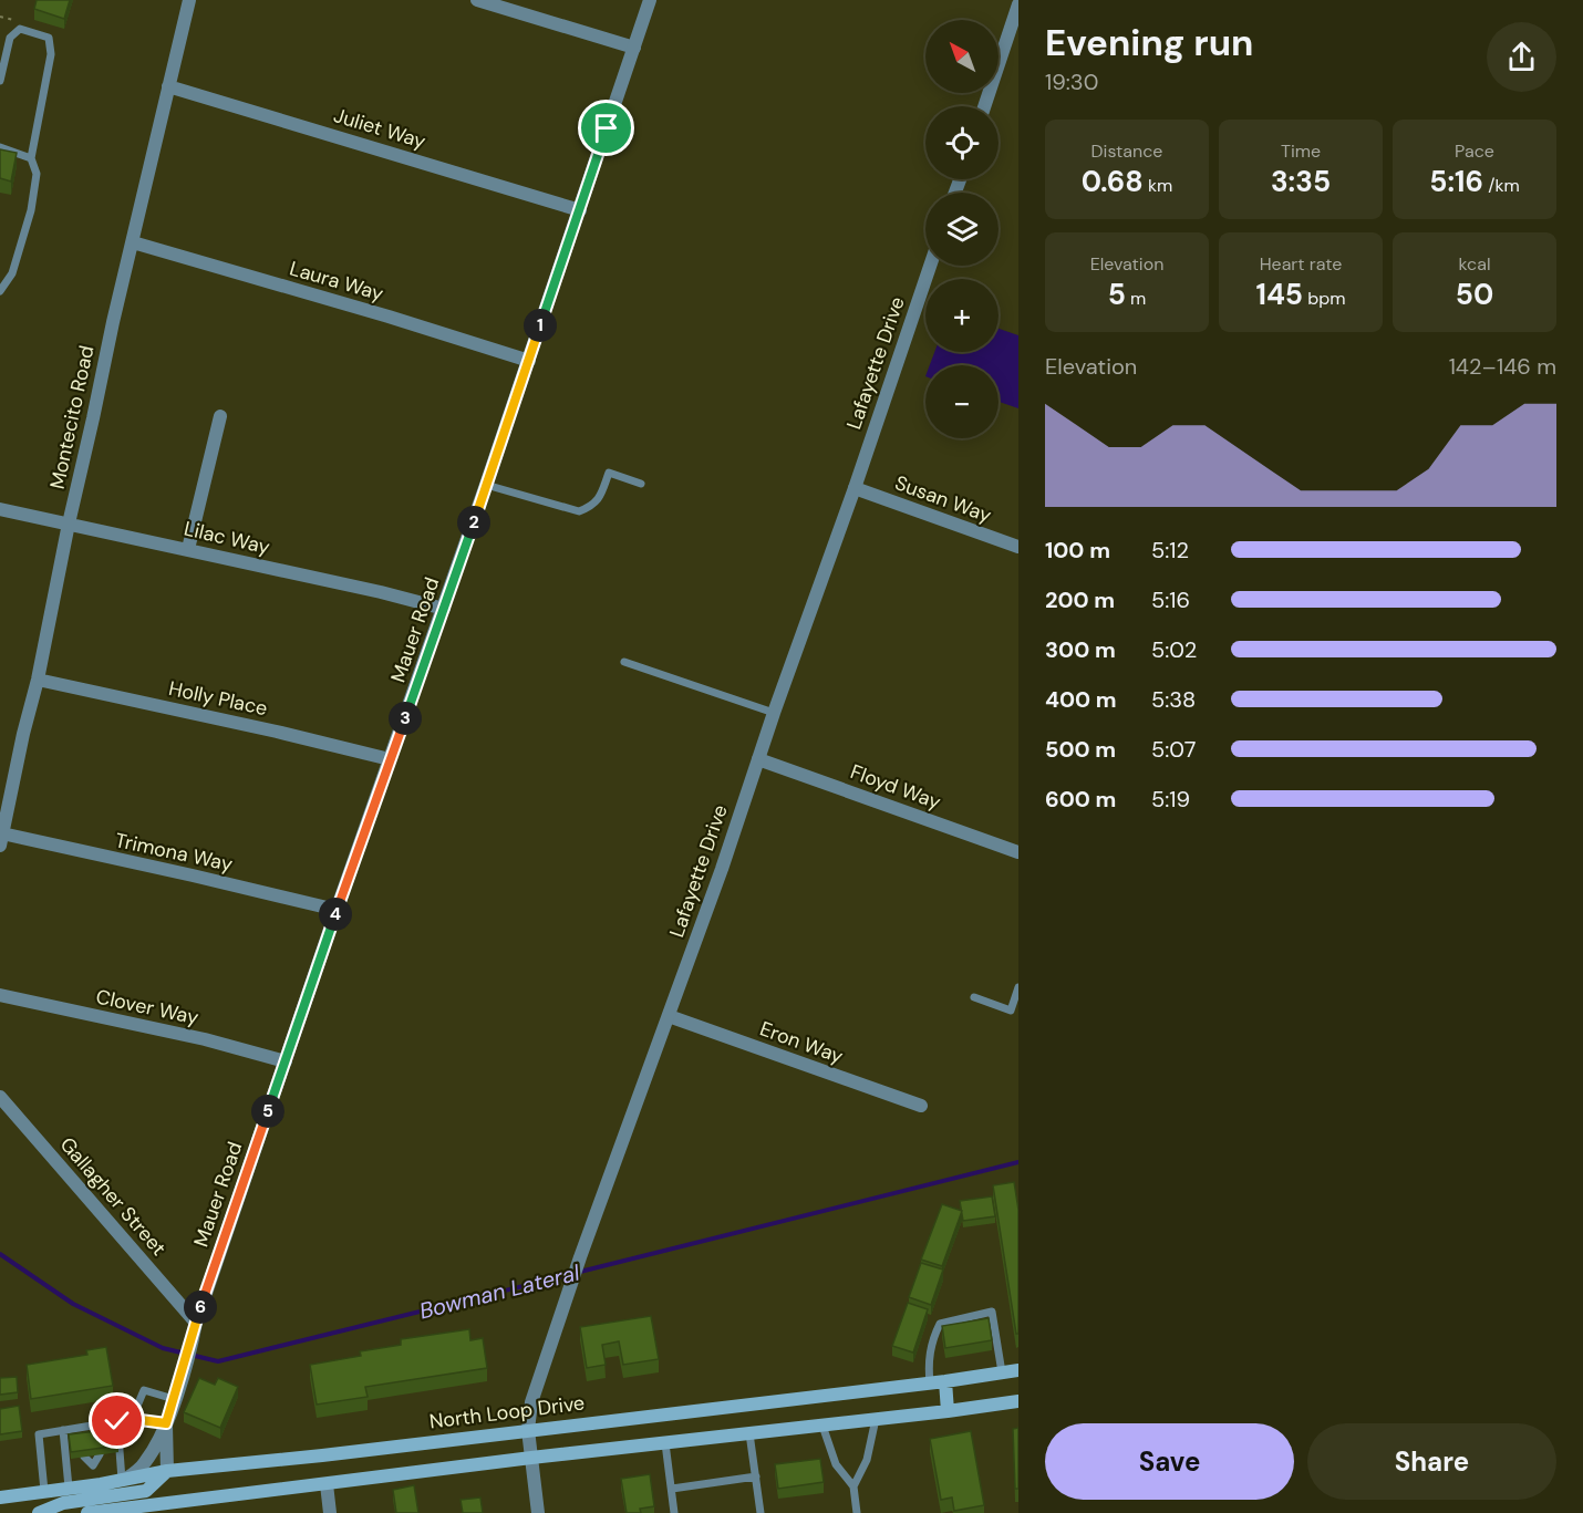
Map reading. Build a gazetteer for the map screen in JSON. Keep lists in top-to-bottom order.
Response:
{
  "streets": {
    "main road": ["North Loop Drive"],
    "street": [
      "Juliet Way",
      "Laura Way",
      "Lafayette Drive",
      "Montecito Road",
      "Susan Way",
      "Lilac Way",
      "Mauer Road",
      "Holly Place",
      "Floyd Way",
      "Trimona Way",
      "Clover Way",
      "Eron Way",
      "Gallagher Street"
    ]
  },
  "crossings": [
    ["Juliet Way", "Montecito Road"],
    ["Juliet Way", "Mauer Road"],
    ["Laura Way", "Montecito Road"],
    ["Laura Way", "Mauer Road"],
    ["Lafayette Drive", "Susan Way"],
    ["Lafayette Drive", "Floyd Way"],
    ["Lafayette Drive", "Eron Way"],
    ["Lafayette Drive", "North Loop Drive"],
    ["Montecito Road", "Lilac Way"],
    ["Montecito Road", "Holly Place"],
    ["Montecito Road", "Trimona Way"],
    ["Lilac Way", "Mauer Road"],
    ["Mauer Road", "Holly Place"],
    ["Mauer Road", "Trimona Way"],
    ["Mauer Road", "Clover Way"],
    ["Mauer Road", "Gallagher Street"],
    ["Mauer Road", "North Loop Drive"]
  ],
  "water": ["Bowman Lateral"],
  "north": "top left",
  "page": {
    "heading": ["Evening run", "19:30"],
    "map_buttons": ["+", "−"],
    "stats": [
      ["Distance", "0.68 km"],
      ["Time", "3:35"],
      ["Pace", "5:16 /km"],
      ["Elevation", "5 m"],
      ["Heart rate", "145 bpm"],
      ["kcal", "50"]
    ],
    "pins": [
      "1",
      "2",
      "3",
      "4",
      "5",
      "6"
    ],
    "chart": ["Elevation", "142–146 m"],
    "list": [
      {
        "name": "100 m",
        "note": "5:12"
      },
      {
        "name": "200 m",
        "note": "5:16"
      },
      {
        "name": "300 m",
        "note": "5:02"
      },
      {
        "name": "400 m",
        "note": "5:38"
      },
      {
        "name": "500 m",
        "note": "5:07"
      },
      {
        "name": "600 m",
        "note": "5:19"
      }
    ],
    "buttons": ["Save", "Share"]
  }
}
